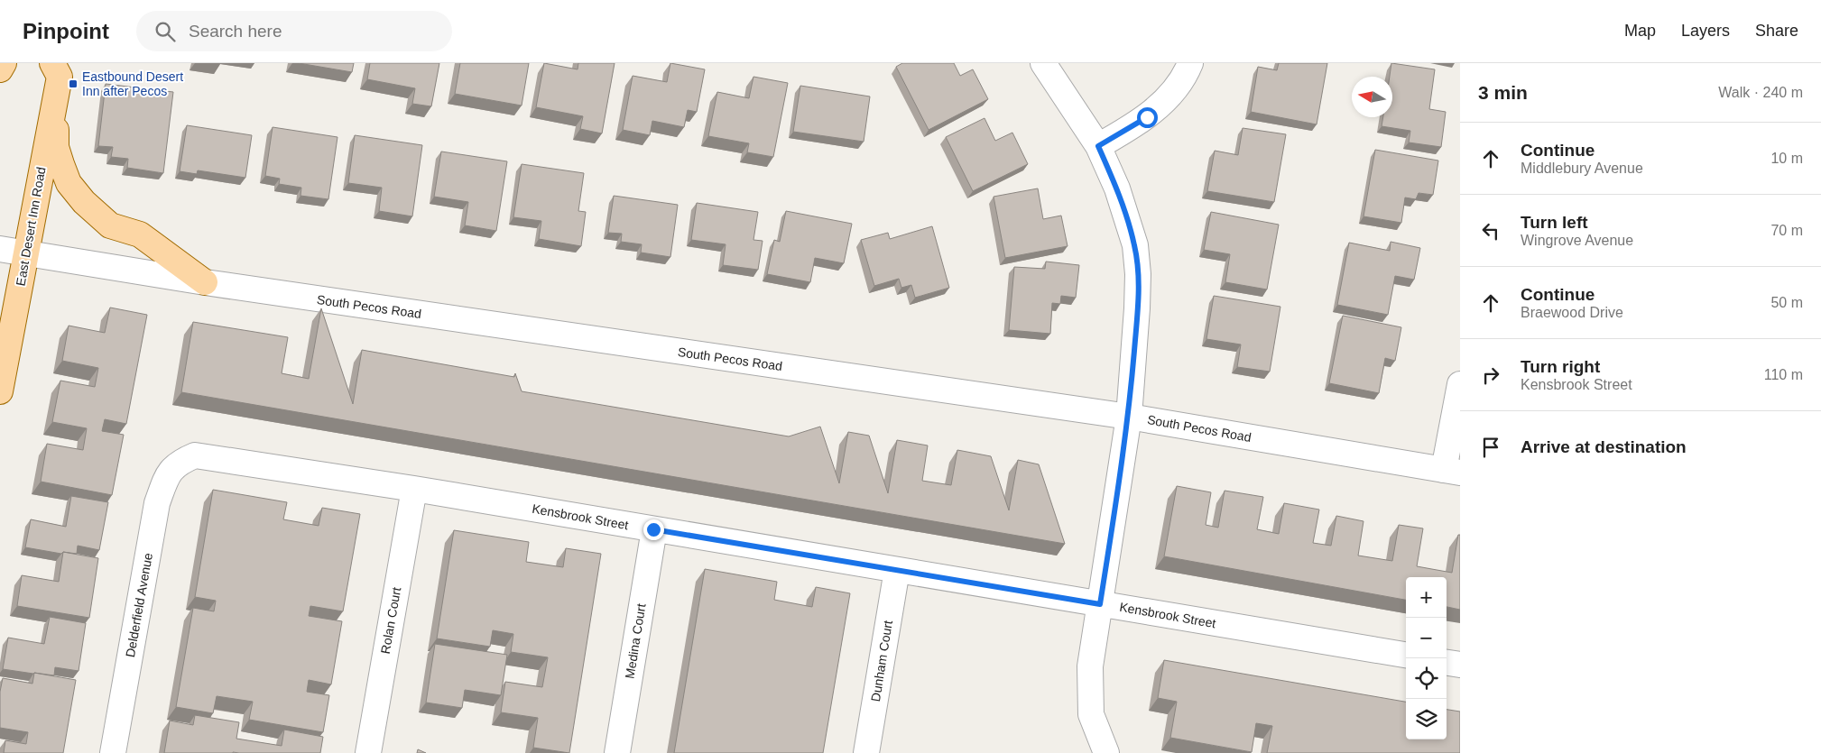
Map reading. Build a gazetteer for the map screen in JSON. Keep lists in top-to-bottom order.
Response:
{
  "streets": {
    "main road": ["East Desert Inn Road"],
    "street": [
      "South Pecos Road",
      "Kensbrook Street",
      "Delderfield Avenue",
      "Rolan Court",
      "Medina Court",
      "Dunham Court"
    ]
  },
  "crossings": [
    ["East Desert Inn Road", "South Pecos Road"],
    ["Kensbrook Street", "Delderfield Avenue"],
    ["Kensbrook Street", "Rolan Court"],
    ["Kensbrook Street", "Medina Court"],
    ["Kensbrook Street", "Dunham Court"]
  ],
  "places": {
    "transit": ["Eastbound Desert Inn after Pecos"]
  },
  "north": "left",
  "page": {
    "header": "Pinpoint",
    "search": "Search here",
    "nav": ["Map", "Layers", "Share"],
    "heading": ["3 min", "Walk · 240 m"],
    "list": [
      ["Continue", "Middlebury Avenue", "10 m"],
      ["Turn left", "Wingrove Avenue", "70 m"],
      ["Continue", "Braewood Drive", "50 m"],
      ["Turn right", "Kensbrook Street", "110 m"],
      "Arrive at destination"
    ],
    "map_buttons": ["+", "−"]
  }
}
